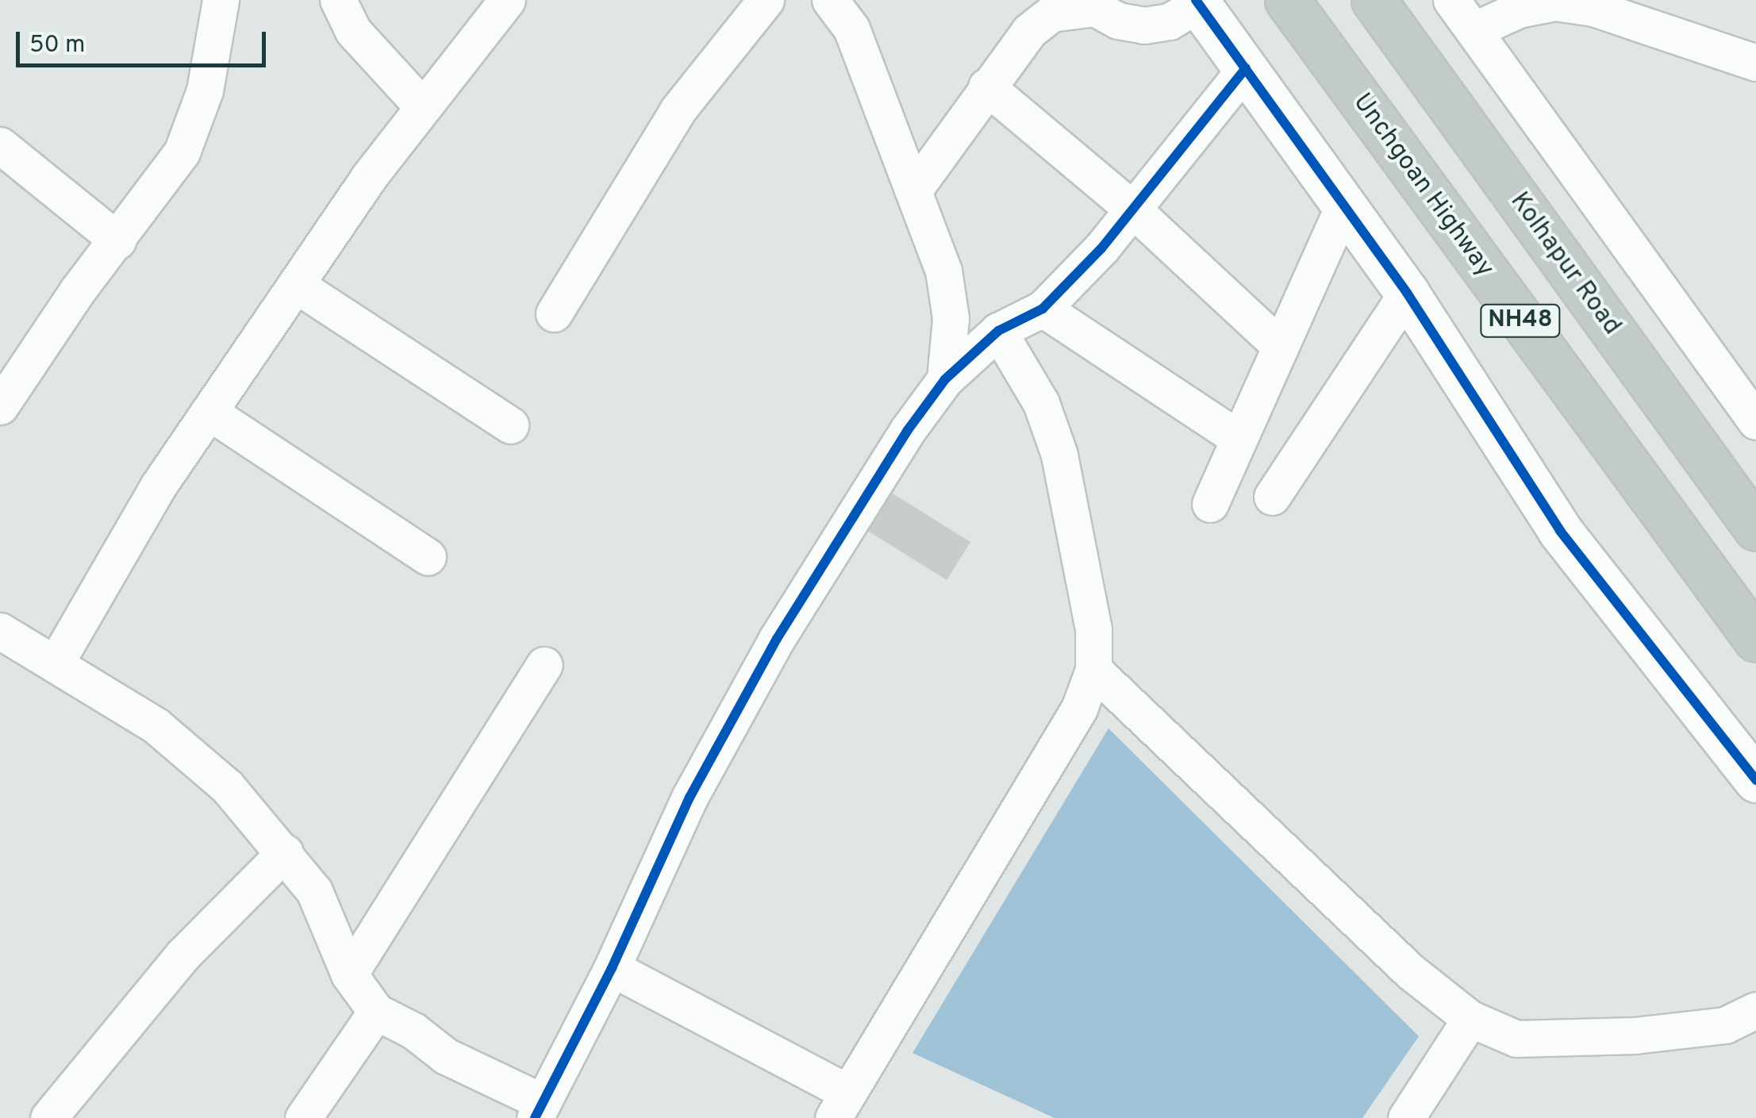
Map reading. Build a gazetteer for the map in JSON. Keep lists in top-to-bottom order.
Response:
{
  "streets": {
    "highway": ["Unchgoan Highway", "Kolhapur Road", "NH48"]
  },
  "scale_bar": "50 m"
}
